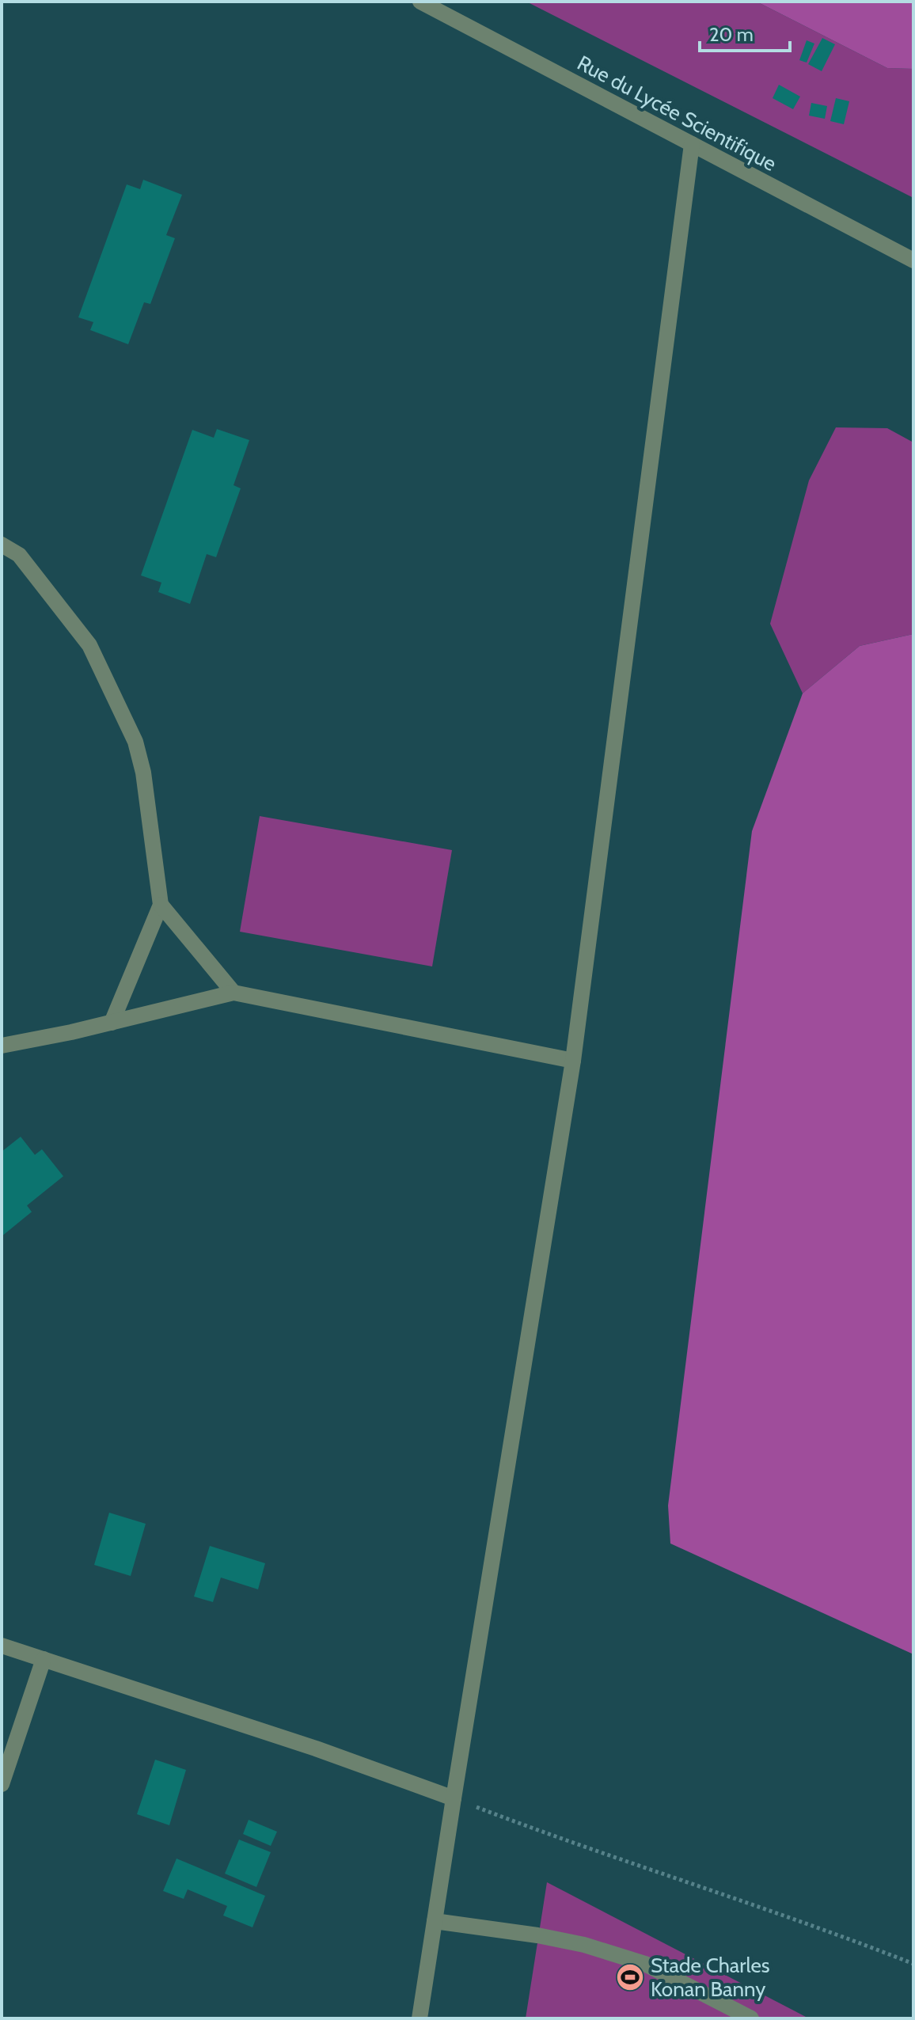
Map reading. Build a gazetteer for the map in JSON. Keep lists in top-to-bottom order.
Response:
{
  "streets": {
    "street": ["Rue du Lycée Scientifique"]
  },
  "places": {
    "sports": ["Stade Charles Konan Banny"]
  },
  "scale_bar": "20 m"
}
